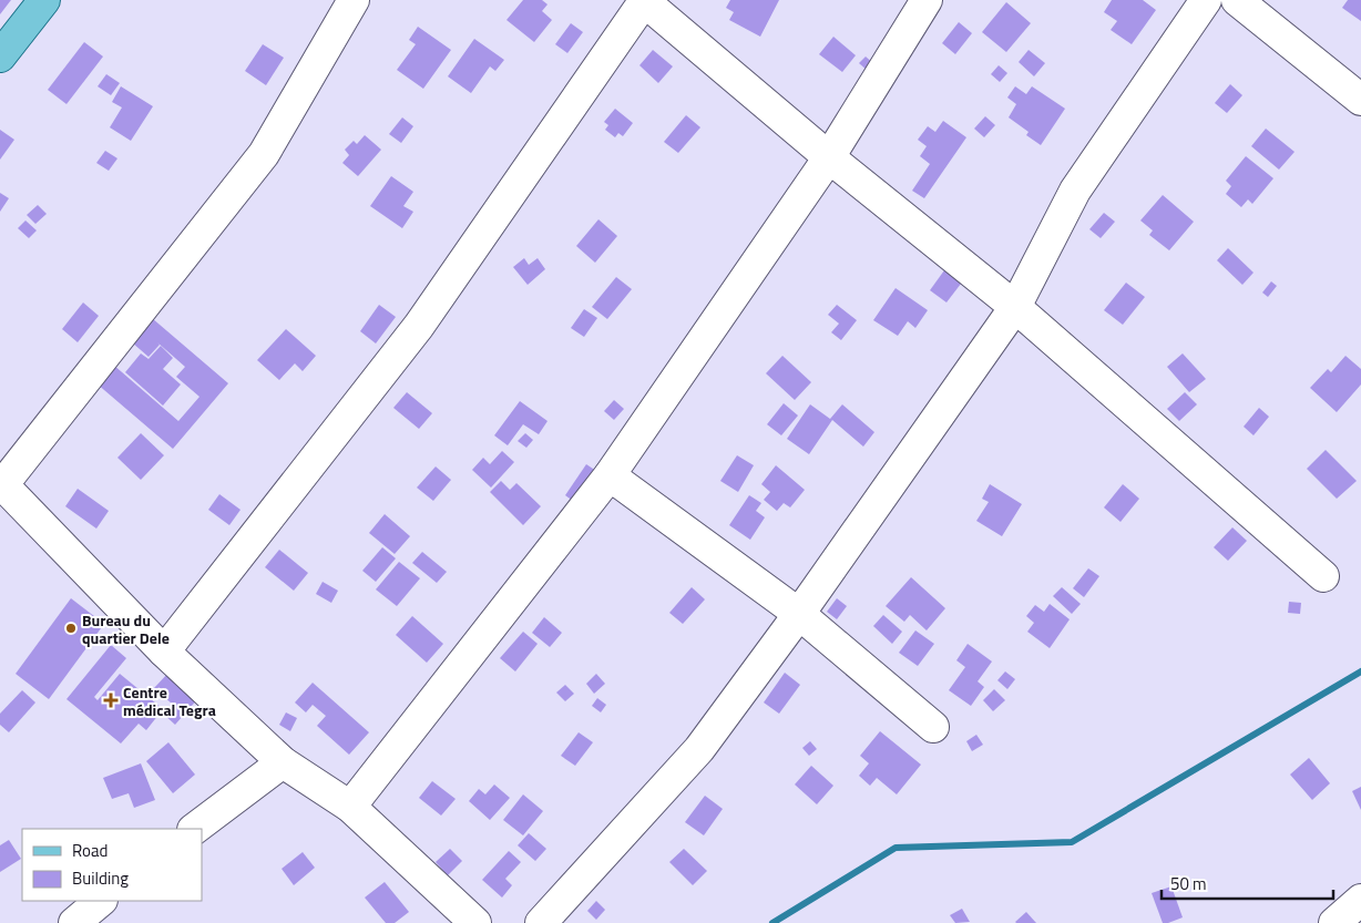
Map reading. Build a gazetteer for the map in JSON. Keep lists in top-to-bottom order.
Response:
{
  "places": {
    "other": ["Bureau du quartier Dele"],
    "health": ["Centre médical Tegra"]
  },
  "legend": ["Road", "Building"],
  "scale_bar": "50 m"
}
